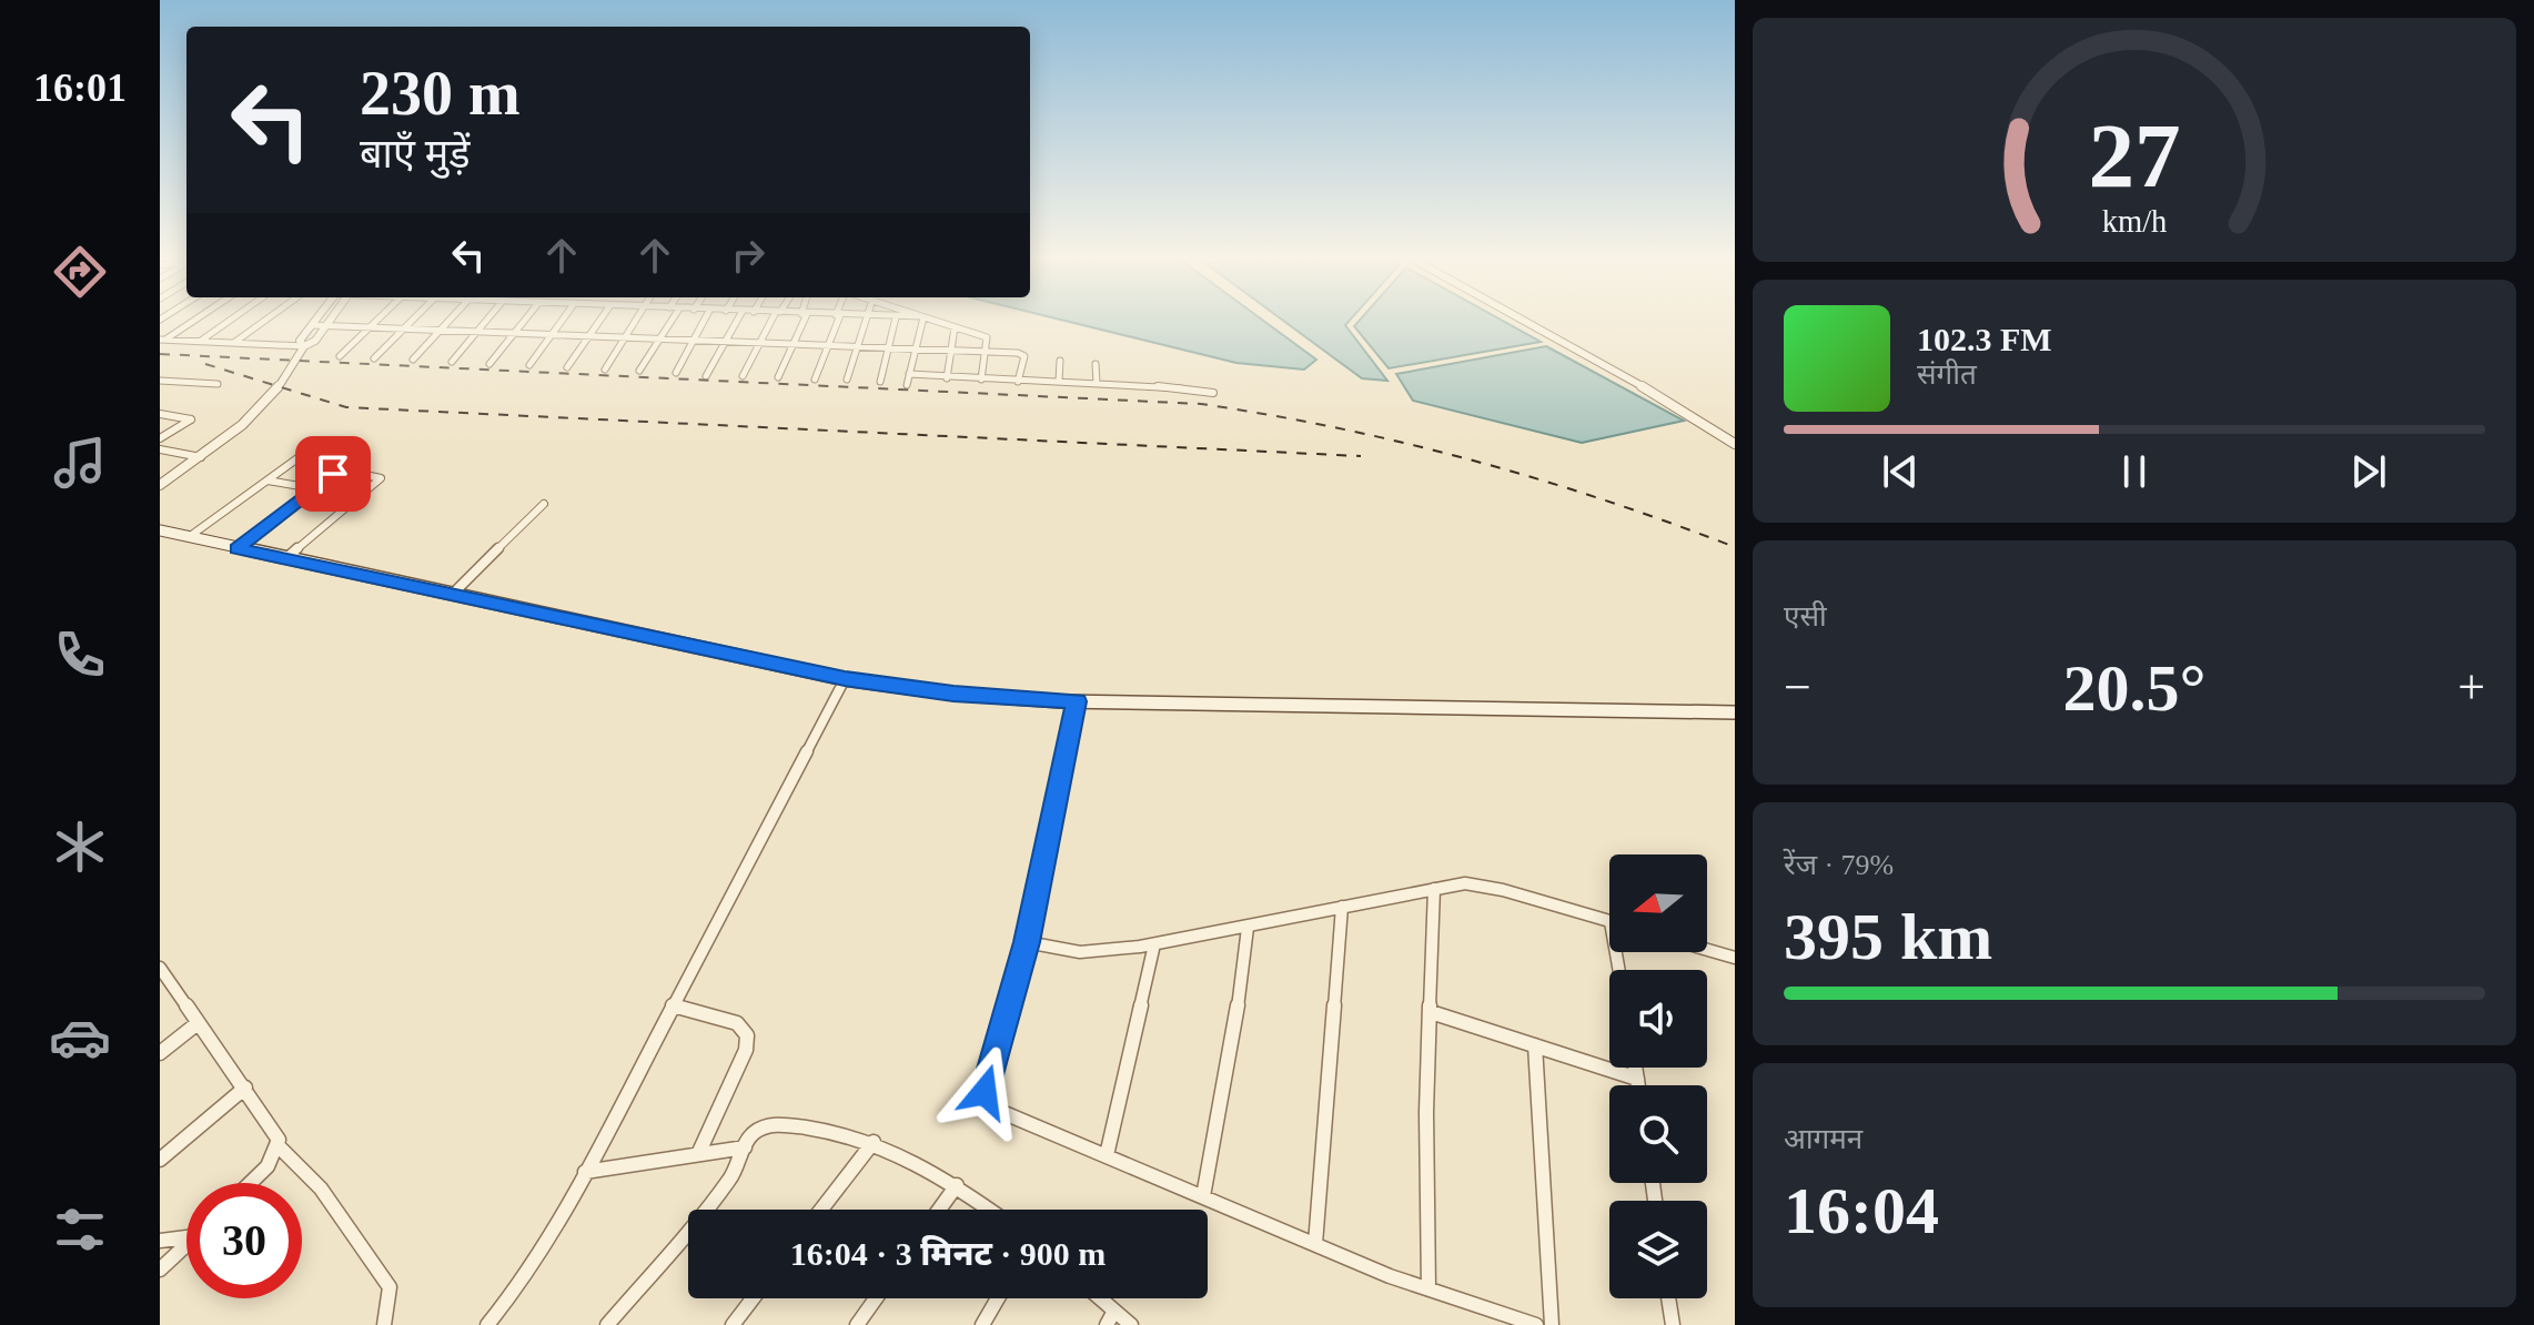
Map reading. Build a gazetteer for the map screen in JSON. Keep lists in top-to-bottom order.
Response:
{
  "north": "left",
  "page": {
    "tabs": "16:01",
    "turn": ["230 m", "बाएँ मुड़ें"],
    "song": ["102.3 FM", "संगीत"],
    "tile": [
      "एसी",
      ["रेंज · 79%", "395 km"],
      ["आगमन", "16:04"]
    ],
    "heat": ["−", "20.5°", "+"],
    "limit": "30",
    "trip": "16:04 · 3 मिनट · 900 m",
    "gauge": ["27", "km/h"]
  }
}
